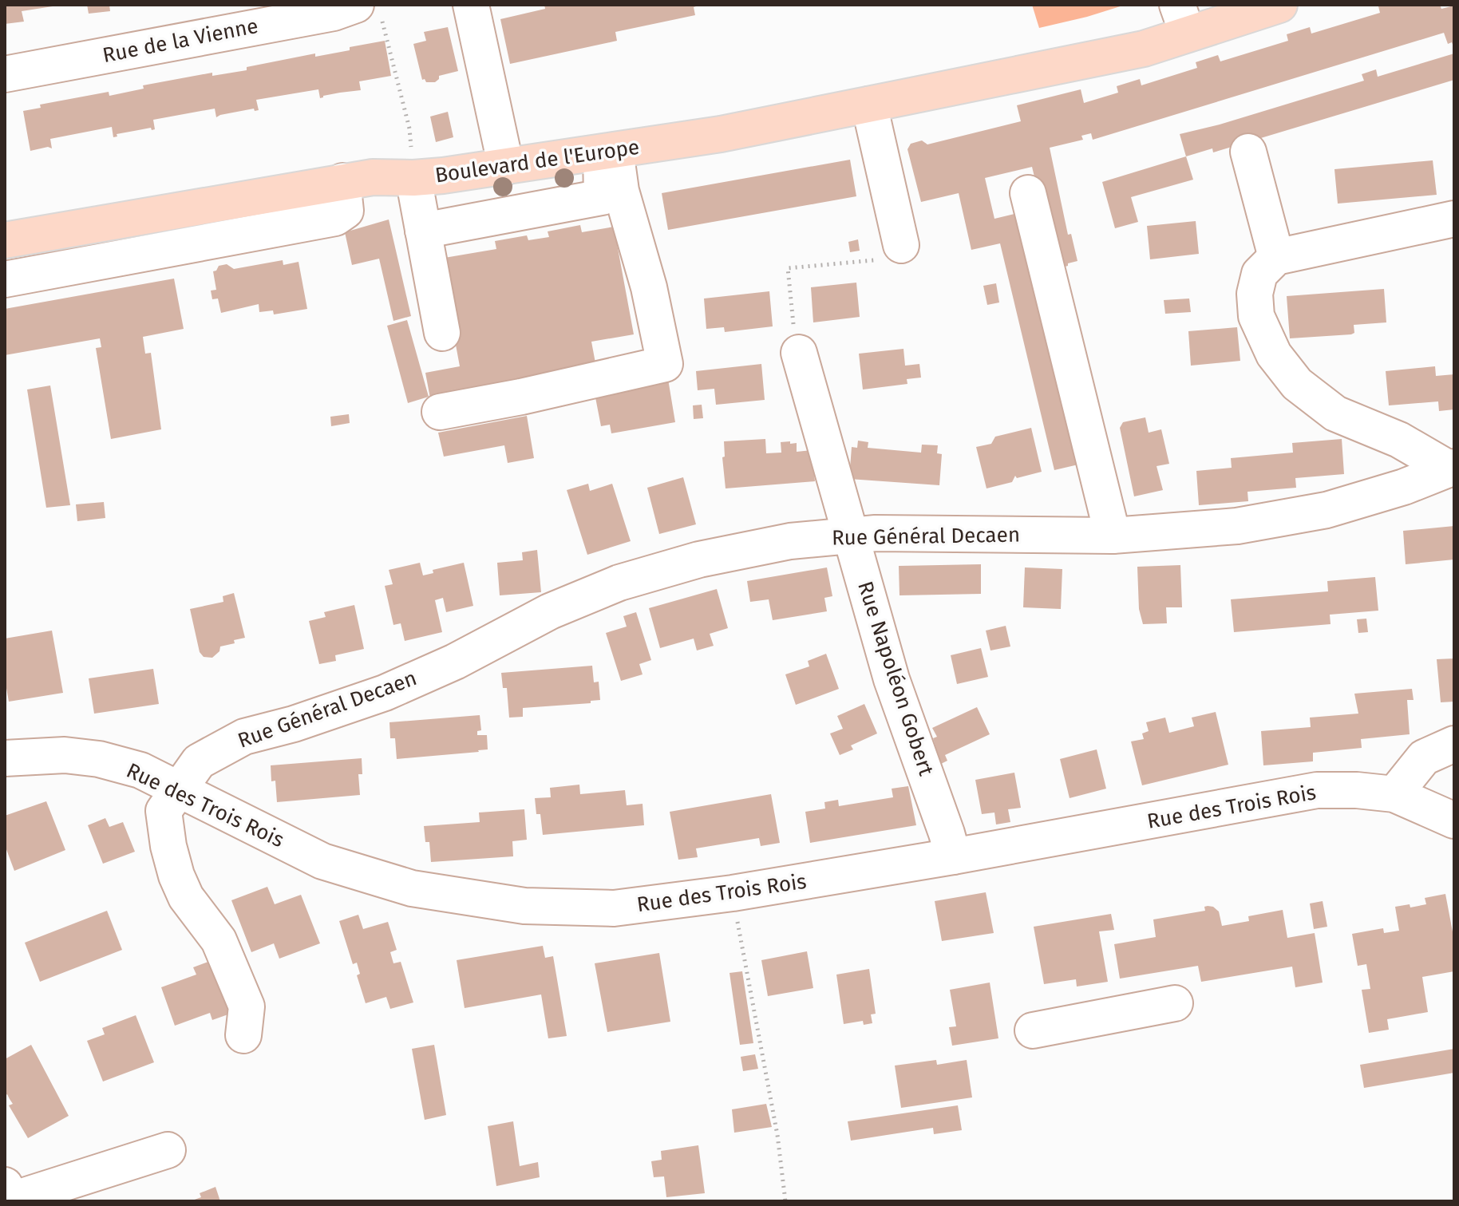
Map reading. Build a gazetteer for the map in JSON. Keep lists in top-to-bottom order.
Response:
{
  "streets": {
    "main road": ["Boulevard de l'Europe"],
    "street": [
      "Rue de la Vienne",
      "Rue Général Decaen",
      "Rue Napoléon Gobert",
      "Rue des Trois Rois"
    ]
  },
  "crossings": [
    ["Rue Général Decaen", "Rue Napoléon Gobert"],
    ["Rue Général Decaen", "Rue des Trois Rois"],
    ["Rue Napoléon Gobert", "Rue des Trois Rois"]
  ]
}
